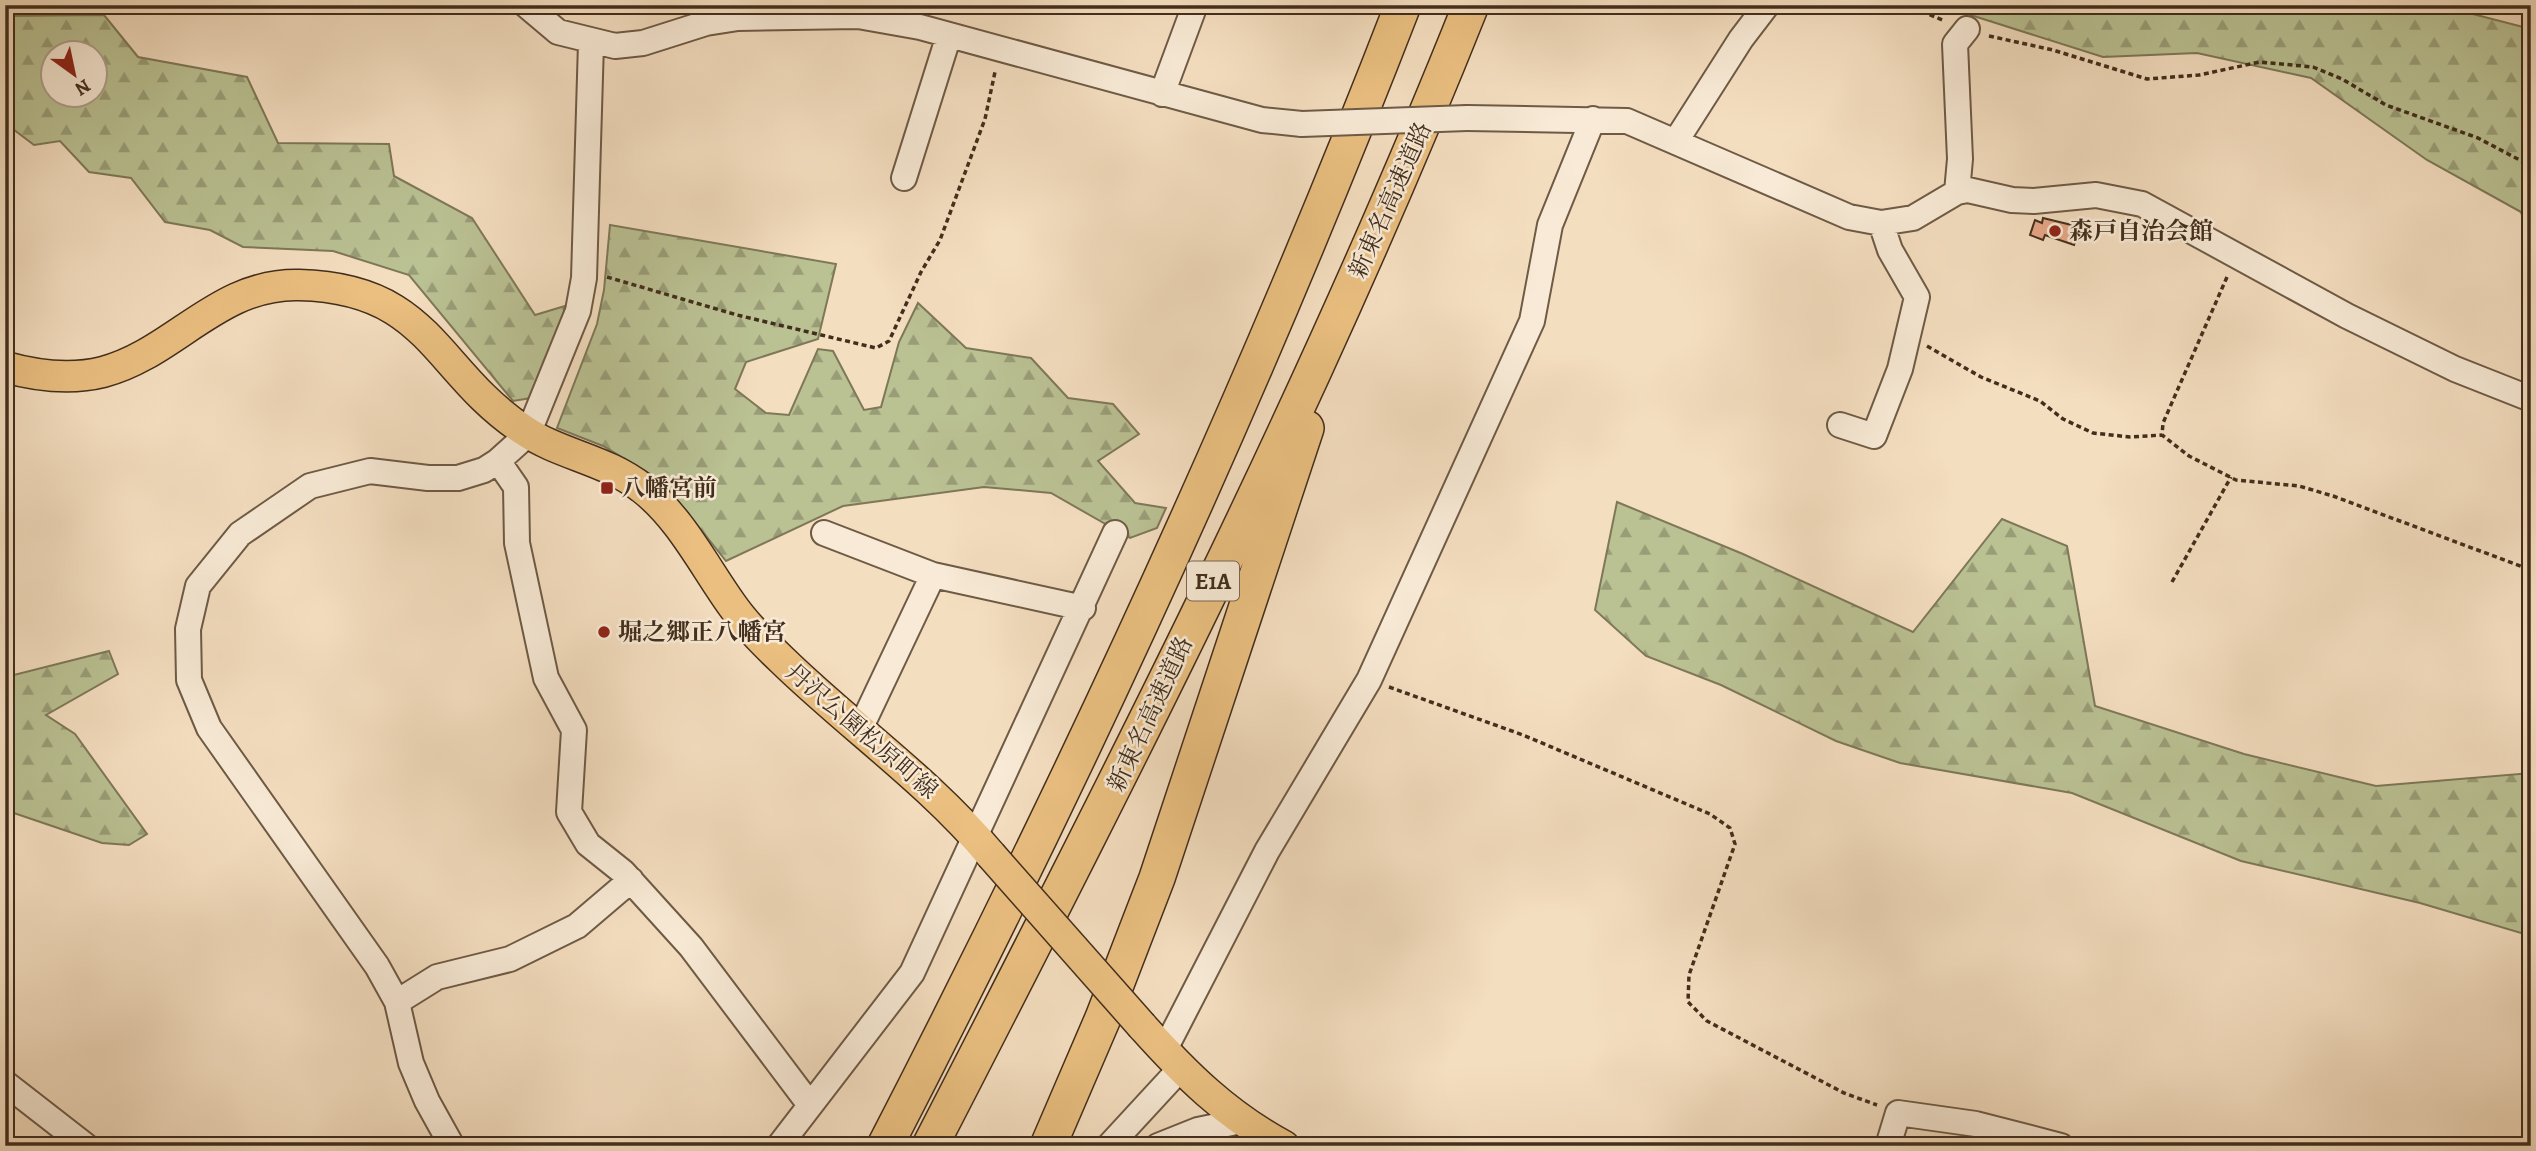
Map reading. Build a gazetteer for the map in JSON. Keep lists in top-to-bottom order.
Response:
{
  "streets": {
    "highway": ["新東名高速道路", "E1A"],
    "main road": ["丹沢公園松原町線"]
  },
  "places": {
    "other": ["森戸自治会館", "堀之郷正八幡宮"],
    "transit": ["八幡宮前"]
  },
  "north": "bottom right"
}
